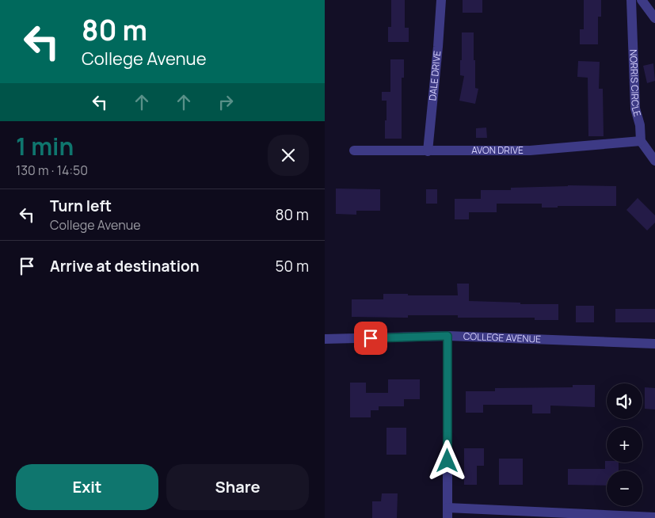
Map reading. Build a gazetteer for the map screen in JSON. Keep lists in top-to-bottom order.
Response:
{
  "streets": {
    "street": [
      "DALE DRIVE",
      "NORRIS CIRCLE",
      "AVON DRIVE",
      "COLLEGE AVENUE"
    ]
  },
  "crossings": [
    ["DALE DRIVE", "AVON DRIVE"],
    ["NORRIS CIRCLE", "AVON DRIVE"]
  ],
  "page": {
    "turn": ["80 m", "College Avenue"],
    "heading": ["1 min", "130 m · 14:50"],
    "list": [
      {
        "name": "Turn left",
        "note": "College Avenue",
        "value": "80 m"
      },
      {
        "name": "Arrive at destination",
        "value": "50 m"
      }
    ],
    "map_buttons": ["+", "−"],
    "buttons": ["Exit", "Share"]
  }
}
